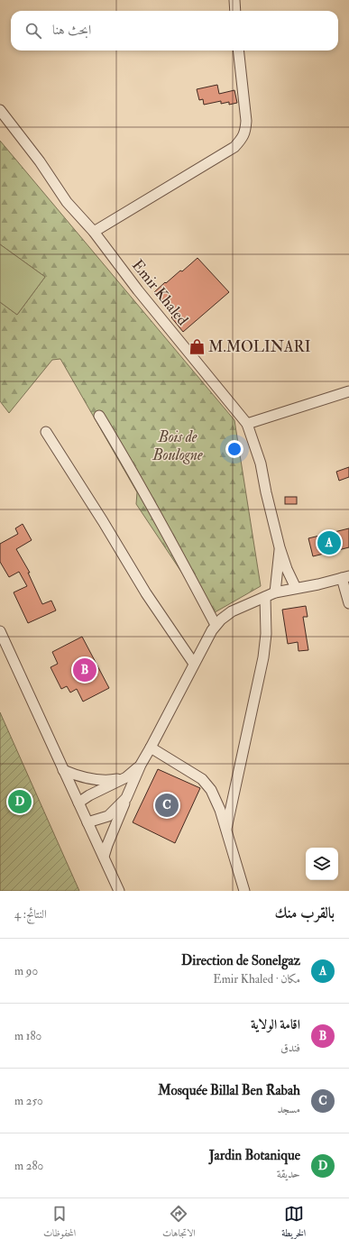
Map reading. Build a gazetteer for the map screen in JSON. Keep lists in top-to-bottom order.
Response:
{
  "streets": {
    "street": ["Emir Khaled"]
  },
  "parks": ["Bois de Boulogne"],
  "places": {
    "shop": ["M.MOLINARI"]
  },
  "page": {
    "search": "ابحث هنا",
    "pins": [
      "A",
      "B",
      "D",
      "C"
    ],
    "heading": ["بالقرب منك", "النتائج: 4"],
    "list": [
      {
        "mark": "A",
        "name": "Direction de Sonelgaz",
        "note": "مكان · Emir Khaled",
        "value": "90 m"
      },
      {
        "mark": "B",
        "name": "اقامة الولاية",
        "note": "فندق",
        "value": "180 m"
      },
      {
        "mark": "C",
        "name": "Mosquée Billal Ben Rabah",
        "note": "مسجد",
        "value": "250 m"
      },
      {
        "mark": "D",
        "name": "Jardin Botanique",
        "note": "حديقة",
        "value": "280 m"
      }
    ],
    "nav": ["الخريطة", "الاتجاهات", "المحفوظات"]
  }
}
